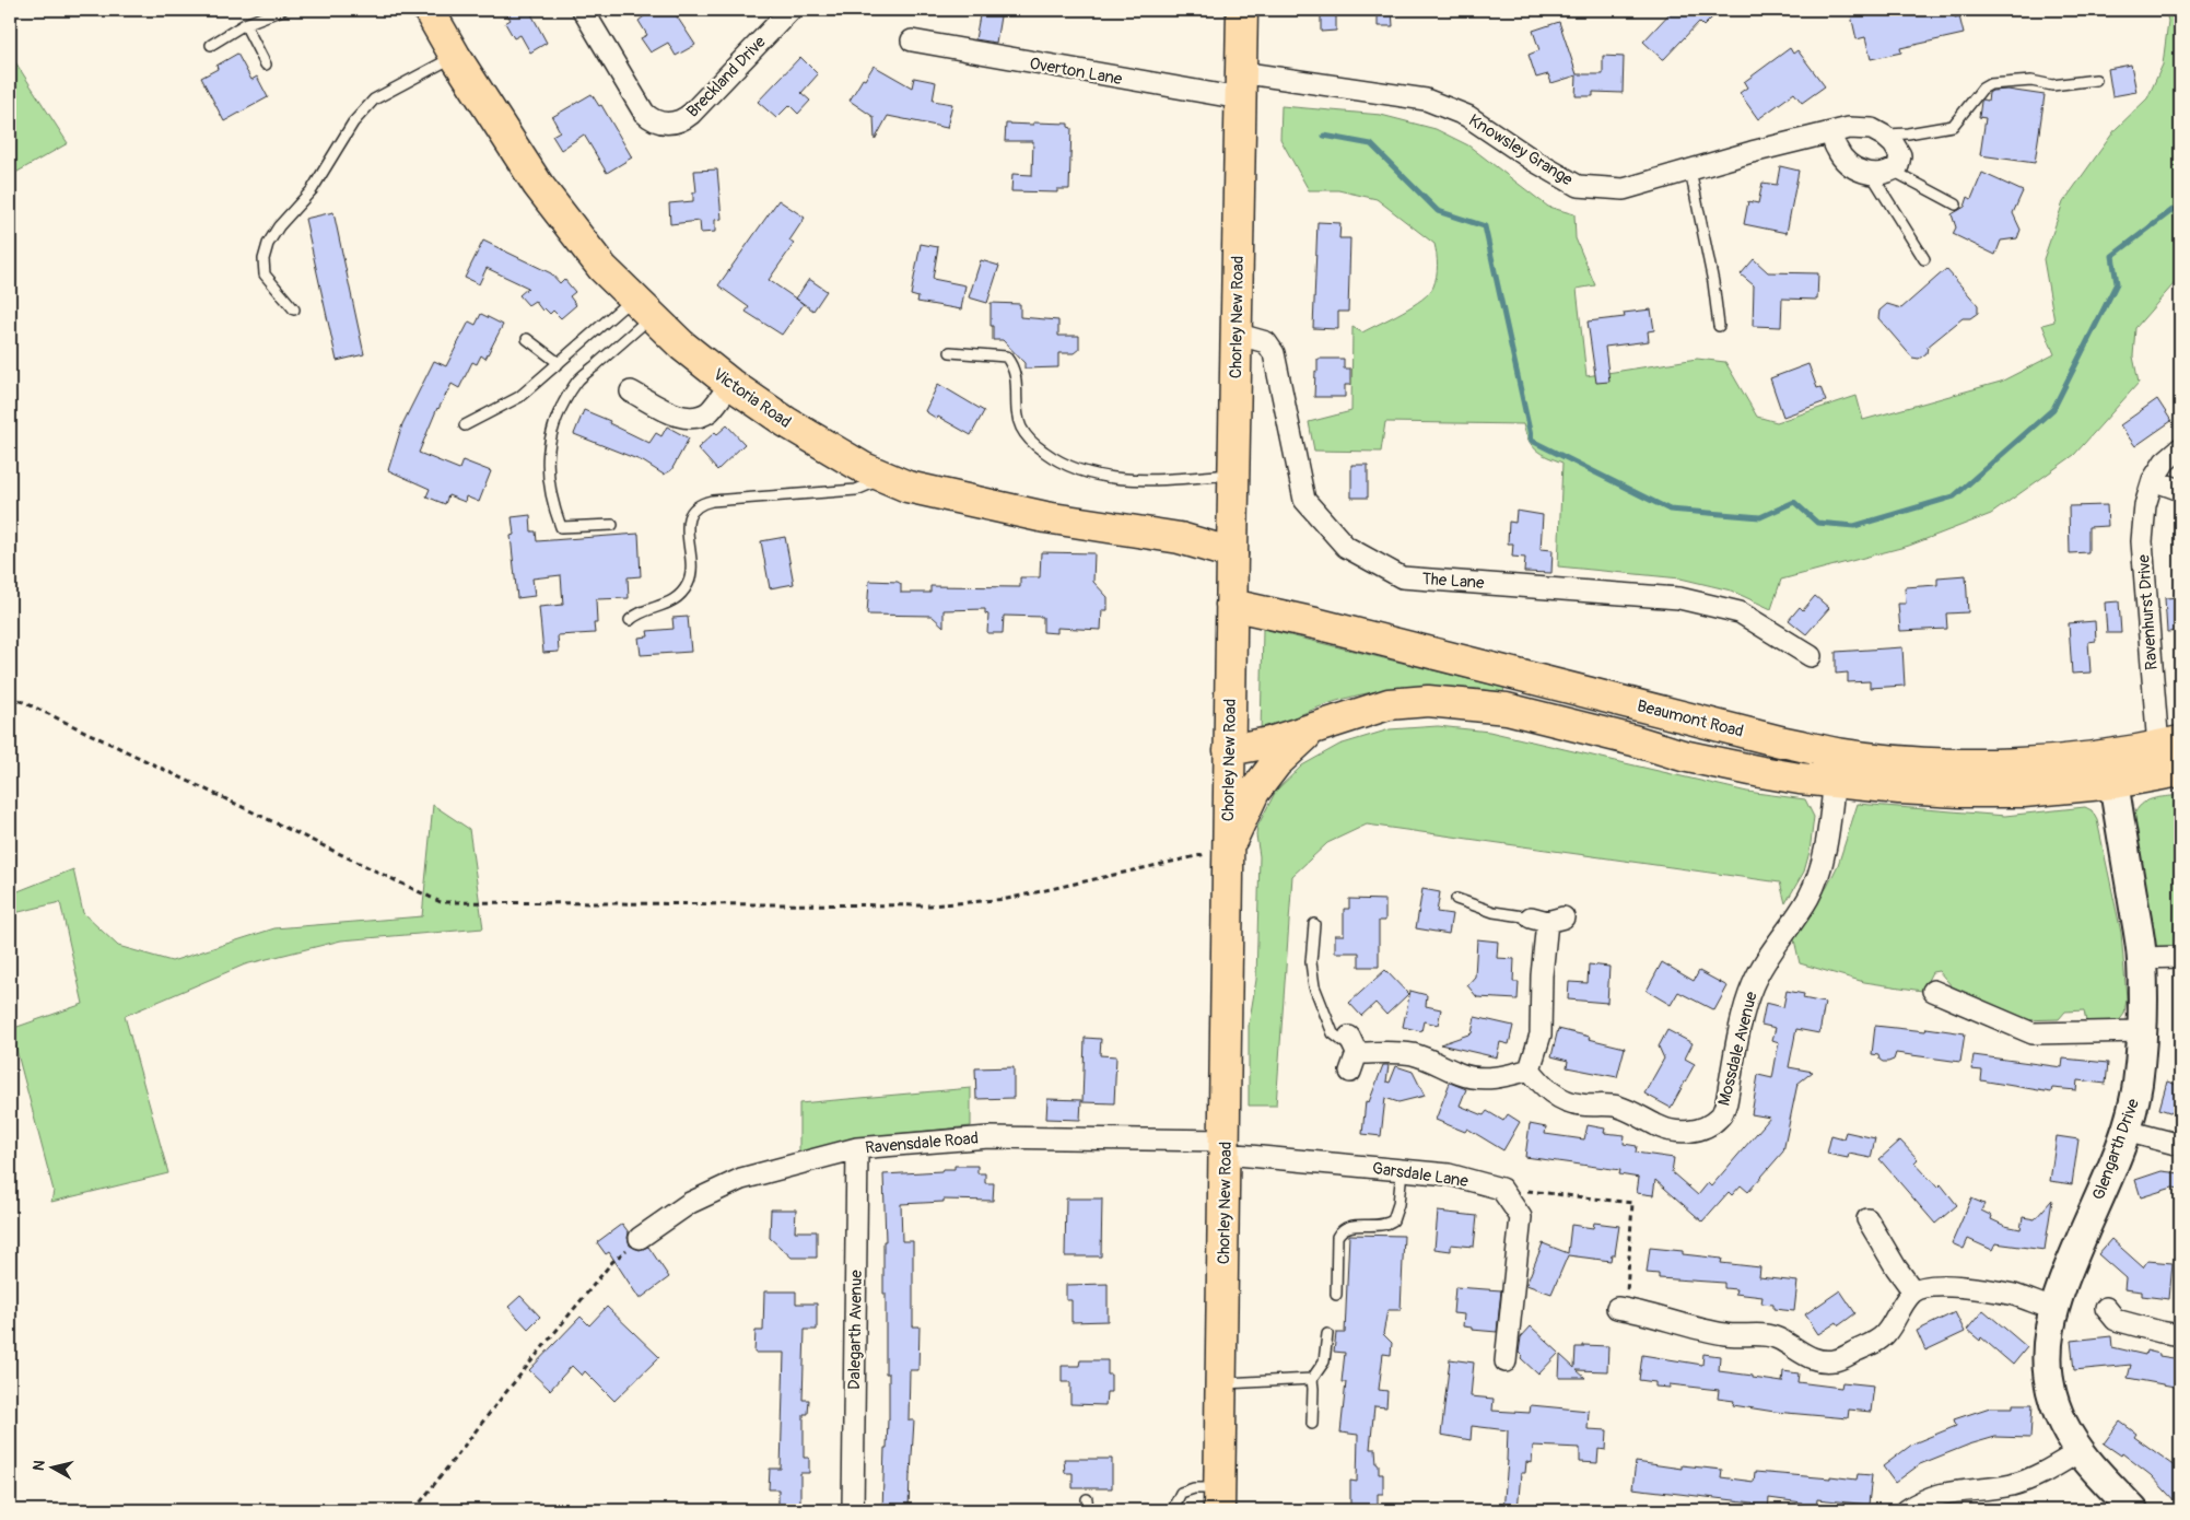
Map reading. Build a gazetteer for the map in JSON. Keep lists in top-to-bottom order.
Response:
{
  "streets": {
    "main road": ["Chorley New Road", "Victoria Road", "Beaumont Road"],
    "street": [
      "Overton Lane",
      "Breckland Drive",
      "Knowsley Grange",
      "The Lane",
      "Ravenhurst Drive",
      "Mossdale Avenue",
      "Ravensdale Road",
      "Glengarth Drive",
      "Garsdale Lane",
      "Dalegarth Avenue"
    ]
  },
  "crossings": [
    ["Overton Lane", "Knowsley Grange"],
    ["Overton Lane", "Chorley New Road"],
    ["Knowsley Grange", "Chorley New Road"],
    ["Chorley New Road", "Victoria Road"],
    ["Chorley New Road", "The Lane"],
    ["Chorley New Road", "Beaumont Road"],
    ["Chorley New Road", "Ravensdale Road"],
    ["Chorley New Road", "Garsdale Lane"],
    ["Ravenhurst Drive", "Beaumont Road"],
    ["Beaumont Road", "Mossdale Avenue"],
    ["Beaumont Road", "Glengarth Drive"],
    ["Ravensdale Road", "Garsdale Lane"],
    ["Ravensdale Road", "Dalegarth Avenue"]
  ],
  "north": "left"
}
